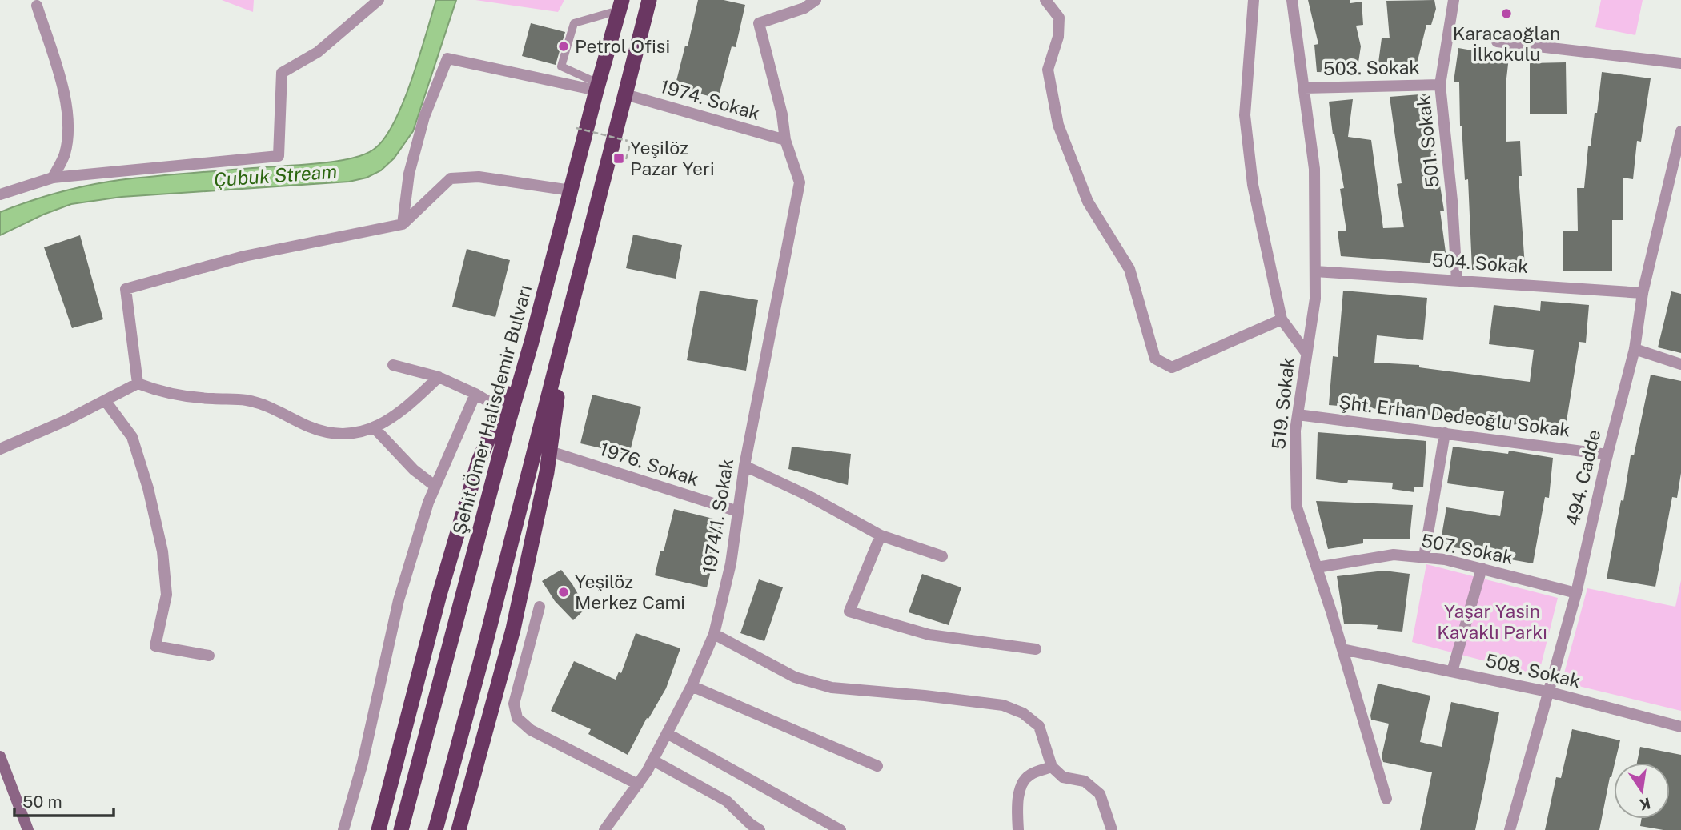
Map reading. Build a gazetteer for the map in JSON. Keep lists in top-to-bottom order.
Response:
{
  "streets": {
    "highway": ["Şehit Ömer Halisdemir Bulvarı"],
    "street": [
      "503. Sokak",
      "1974. Sokak",
      "501. Sokak",
      "504. Sokak",
      "519. Sokak",
      "Şht. Erhan Dedeoğlu Sokak",
      "1976. Sokak",
      "494. Cadde",
      "1974/1. Sokak",
      "507. Sokak",
      "508. Sokak"
    ]
  },
  "crossings": [
    ["503. Sokak", "501. Sokak"],
    ["503. Sokak", "519. Sokak"],
    ["1974. Sokak", "1974/1. Sokak"],
    ["501. Sokak", "504. Sokak"],
    ["504. Sokak", "519. Sokak"],
    ["504. Sokak", "494. Cadde"],
    ["519. Sokak", "Şht. Erhan Dedeoğlu Sokak"],
    ["519. Sokak", "507. Sokak"],
    ["519. Sokak", "508. Sokak"],
    ["Şht. Erhan Dedeoğlu Sokak", "494. Cadde"],
    ["1976. Sokak", "1974/1. Sokak"],
    ["494. Cadde", "507. Sokak"],
    ["494. Cadde", "508. Sokak"]
  ],
  "water": ["Çubuk Stream"],
  "parks": ["Yaşar Yasin Kavaklı Parkı"],
  "places": {
    "other": ["Karacaoğlan İlkokulu", "Petrol Ofisi", "Yeşilöz Merkez Cami"],
    "transit": ["Yeşilöz Pazar Yeri"]
  },
  "scale_bar": "50 m",
  "north": "bottom"
}
